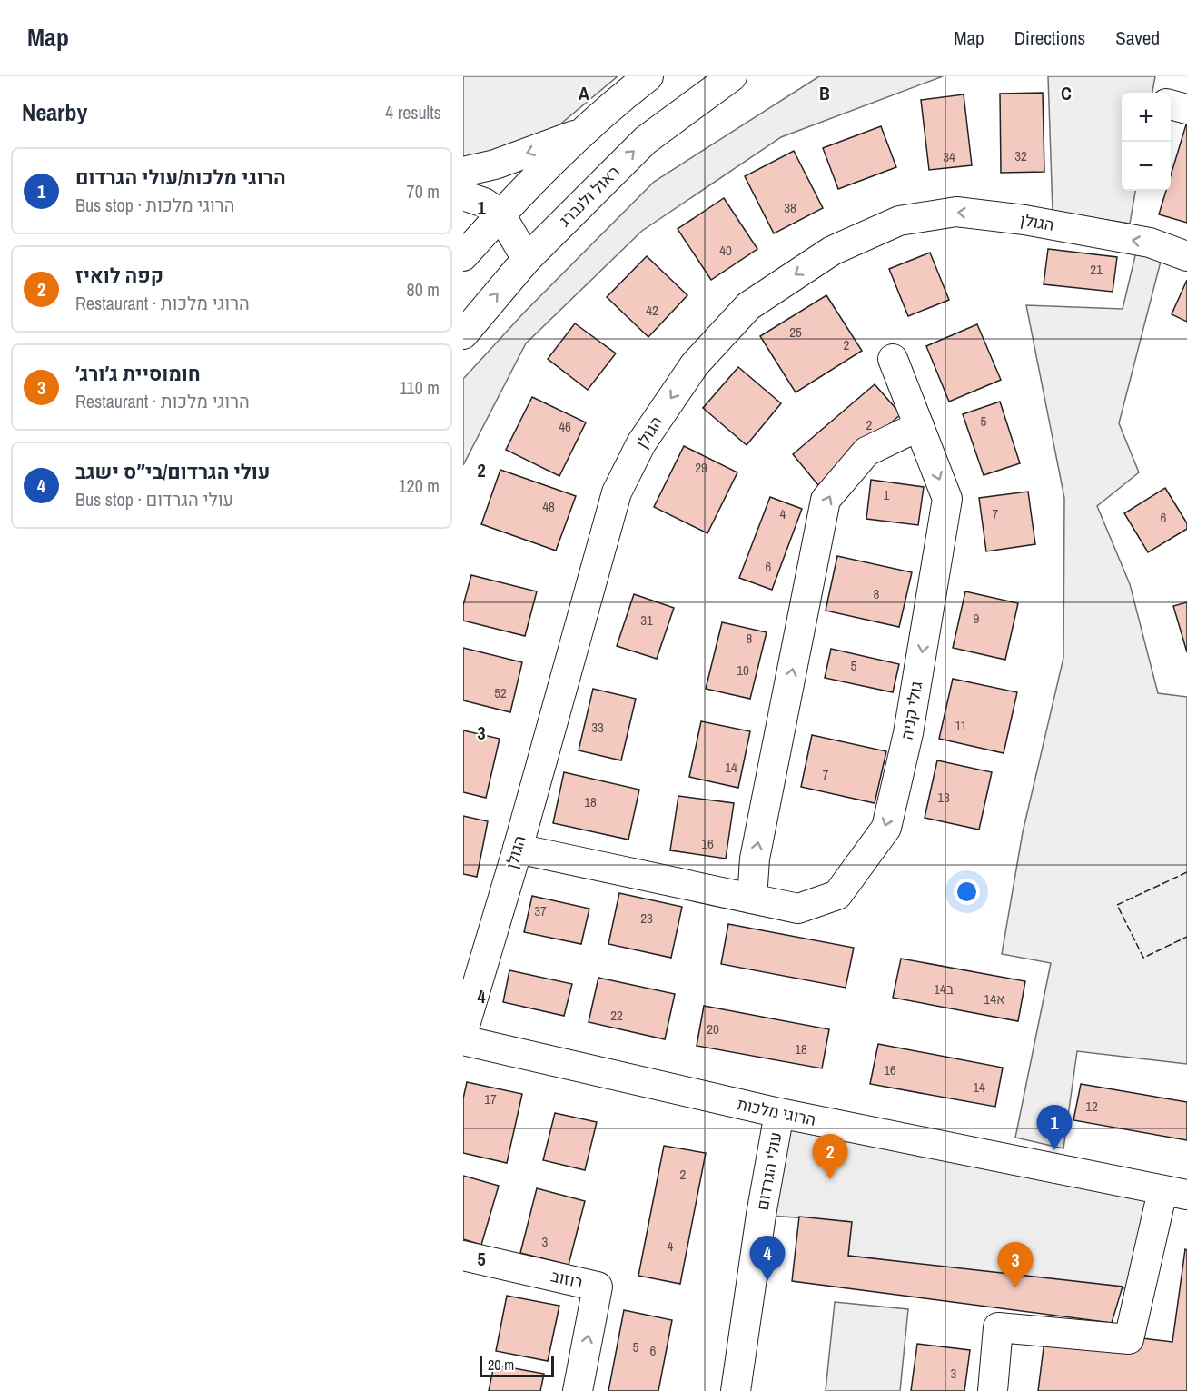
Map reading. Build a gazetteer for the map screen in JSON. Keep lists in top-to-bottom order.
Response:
{
  "streets": {
    "street": [
      "ראול ולנברג",
      "הגולן",
      "גולי קניה",
      "הרוגי מלכות",
      "עולי הגרדום",
      "רוזוב"
    ]
  },
  "crossings": [
    ["הגולן", "גולי קניה"],
    ["הרוגי מלכות", "עולי הגרדום"]
  ],
  "one_way": ["הגולן"],
  "house_numbers": [
    "32",
    "34",
    "38",
    "40",
    "21",
    "42",
    "25",
    "2",
    "5",
    "2",
    "46",
    "29",
    "1",
    "48",
    "4",
    "7",
    "6",
    "6",
    "8",
    "9",
    "31",
    "8",
    "5",
    "10",
    "52",
    "11",
    "33",
    "14",
    "7",
    "13",
    "18",
    "16",
    "37",
    "23",
    "14ב",
    "14א",
    "22",
    "20",
    "18",
    "16",
    "14",
    "17",
    "12",
    "2",
    "3",
    "4",
    "5",
    "6",
    "3"
  ],
  "scale_bar": "20 m",
  "page": {
    "header": "Map",
    "nav": ["Map", "Directions", "Saved"],
    "heading": ["Nearby", "4 results"],
    "map_buttons": ["+", "−"],
    "list": [
      {
        "mark": "1",
        "name": "הרוגי מלכות/עולי הגרדום",
        "note": "Bus stop · הרוגי מלכות",
        "value": "70 m"
      },
      {
        "mark": "2",
        "name": "קפה לואיז",
        "note": "Restaurant · הרוגי מלכות",
        "value": "80 m"
      },
      {
        "mark": "3",
        "name": "חומוסיית ג׳ורג׳",
        "note": "Restaurant · הרוגי מלכות",
        "value": "110 m"
      },
      {
        "mark": "4",
        "name": "עולי הגרדום/בי״ס ישגב",
        "note": "Bus stop · עולי הגרדום",
        "value": "120 m"
      }
    ],
    "pins": [
      "1",
      "2",
      "4",
      "3"
    ],
    "scale": "20 m"
  },
  "grid": {
    "columns": ["A", "B", "C"],
    "rows": [
      "1",
      "2",
      "3",
      "4",
      "5"
    ]
  }
}
